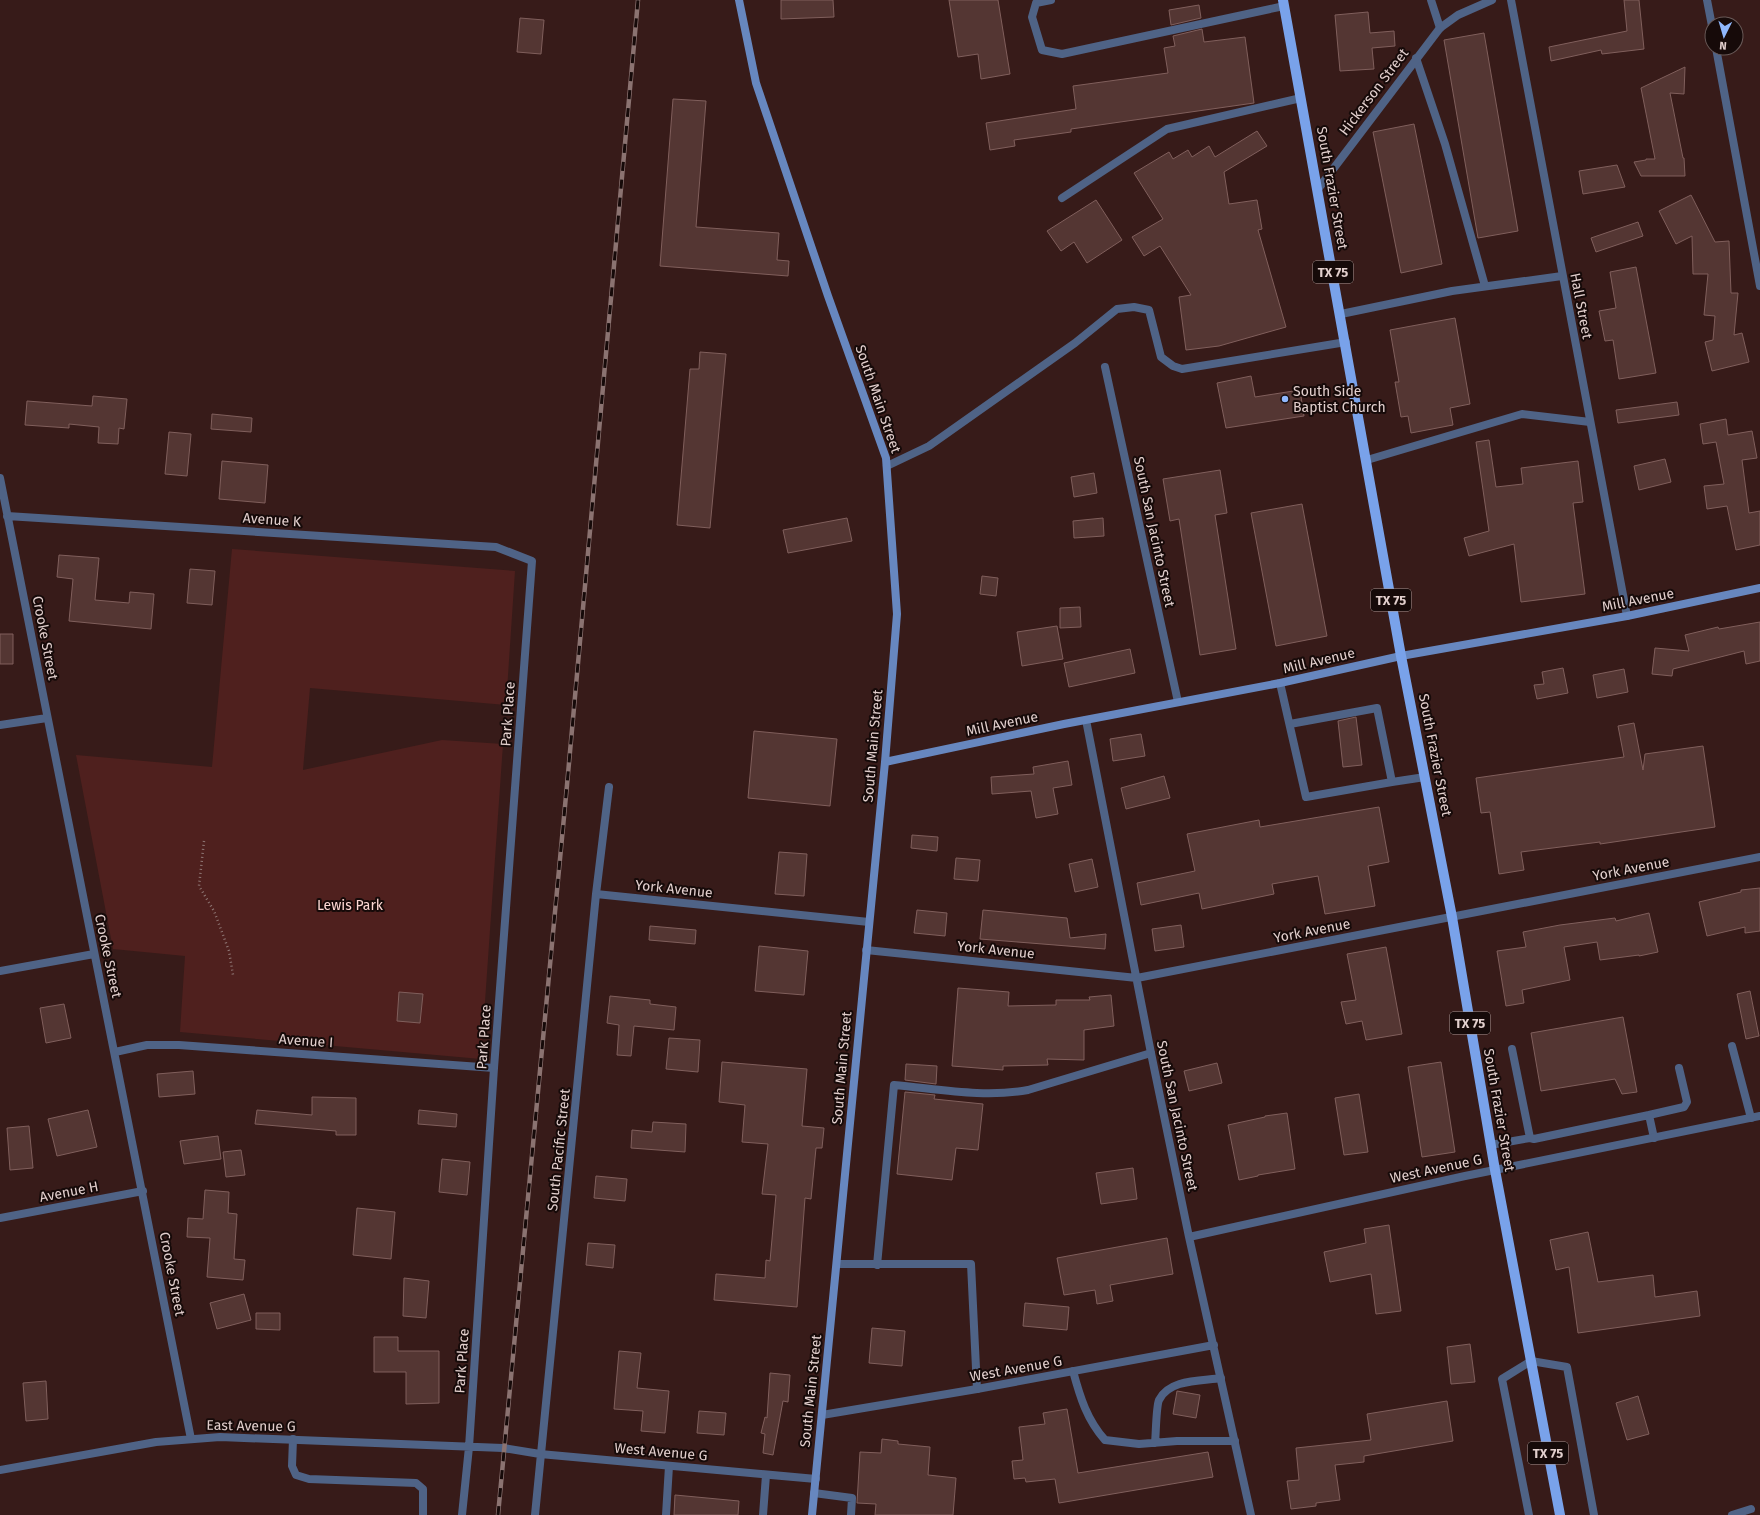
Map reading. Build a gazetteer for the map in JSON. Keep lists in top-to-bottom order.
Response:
{
  "streets": {
    "main road": ["South Frazier Street", "TX 75"],
    "street": [
      "Hickerson Street",
      "Hall Street",
      "South Main Street",
      "Avenue K",
      "South San Jacinto Street",
      "Mill Avenue",
      "Crooke Street",
      "Park Place",
      "York Avenue",
      "Avenue I",
      "South Pacific Street",
      "West Avenue G",
      "Avenue H",
      "East Avenue G"
    ]
  },
  "crossings": [
    ["Hickerson Street", "South Frazier Street"],
    ["South Frazier Street", "Mill Avenue"],
    ["South Frazier Street", "York Avenue"],
    ["South Frazier Street", "West Avenue G"],
    ["Hall Street", "Mill Avenue"],
    ["South Main Street", "Mill Avenue"],
    ["South Main Street", "York Avenue"],
    ["South Main Street", "West Avenue G"],
    ["Avenue K", "Crooke Street"],
    ["Avenue K", "Park Place"],
    ["South San Jacinto Street", "Mill Avenue"],
    ["South San Jacinto Street", "York Avenue"],
    ["South San Jacinto Street", "West Avenue G"],
    ["Crooke Street", "Avenue I"],
    ["Crooke Street", "Avenue H"],
    ["Crooke Street", "East Avenue G"],
    ["Park Place", "Avenue I"],
    ["Park Place", "East Avenue G"],
    ["York Avenue", "South Pacific Street"],
    ["South Pacific Street", "West Avenue G"],
    ["West Avenue G", "East Avenue G"]
  ],
  "parks": ["Lewis Park"],
  "places": ["South Side Baptist Church"],
  "north": "bottom"
}
